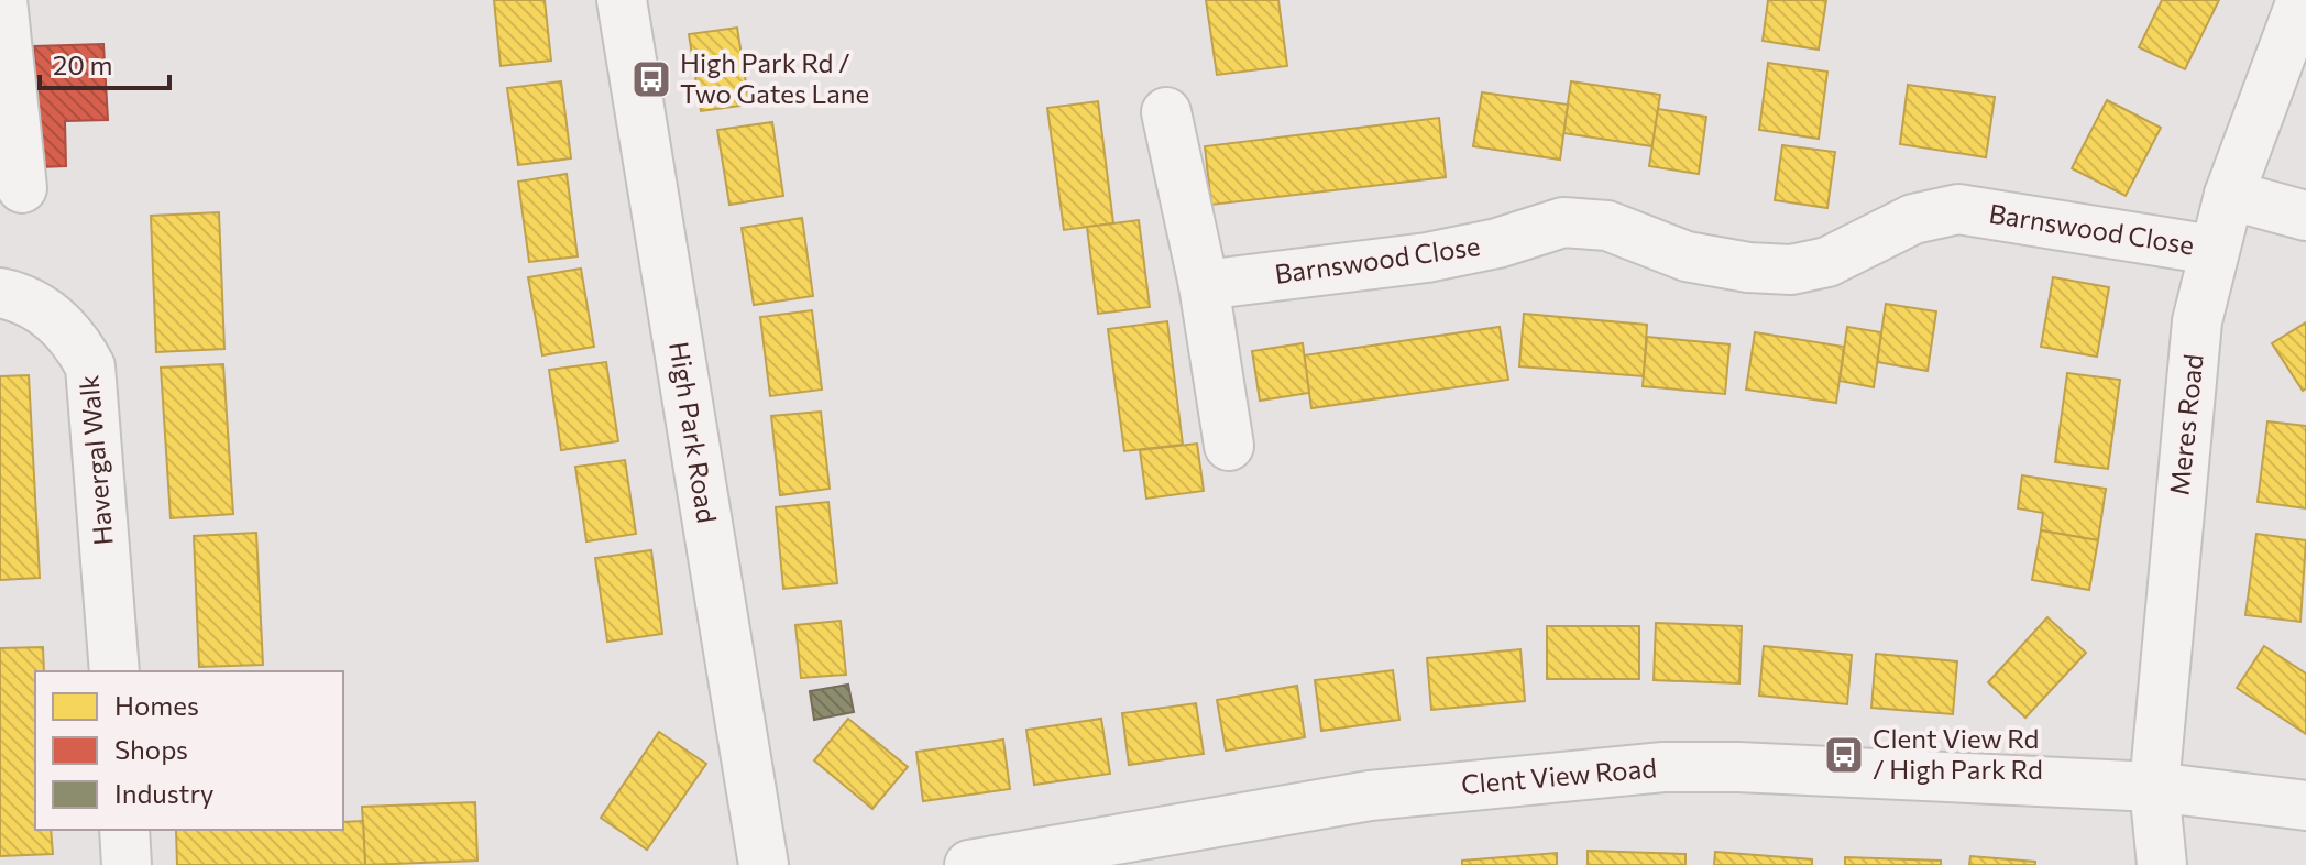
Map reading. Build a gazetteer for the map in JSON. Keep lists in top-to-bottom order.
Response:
{
  "streets": {
    "street": [
      "Barnswood Close",
      "Meres Road",
      "High Park Road",
      "Havergal Walk",
      "Clent View Road"
    ]
  },
  "crossings": [
    ["Barnswood Close", "Meres Road"],
    ["Meres Road", "Clent View Road"]
  ],
  "places": {
    "bus stop": ["High Park Rd / Two Gates Lane", "Clent View Rd / High Park Rd"]
  },
  "legend": ["Homes", "Shops", "Industry"],
  "scale_bar": "20 m"
}
